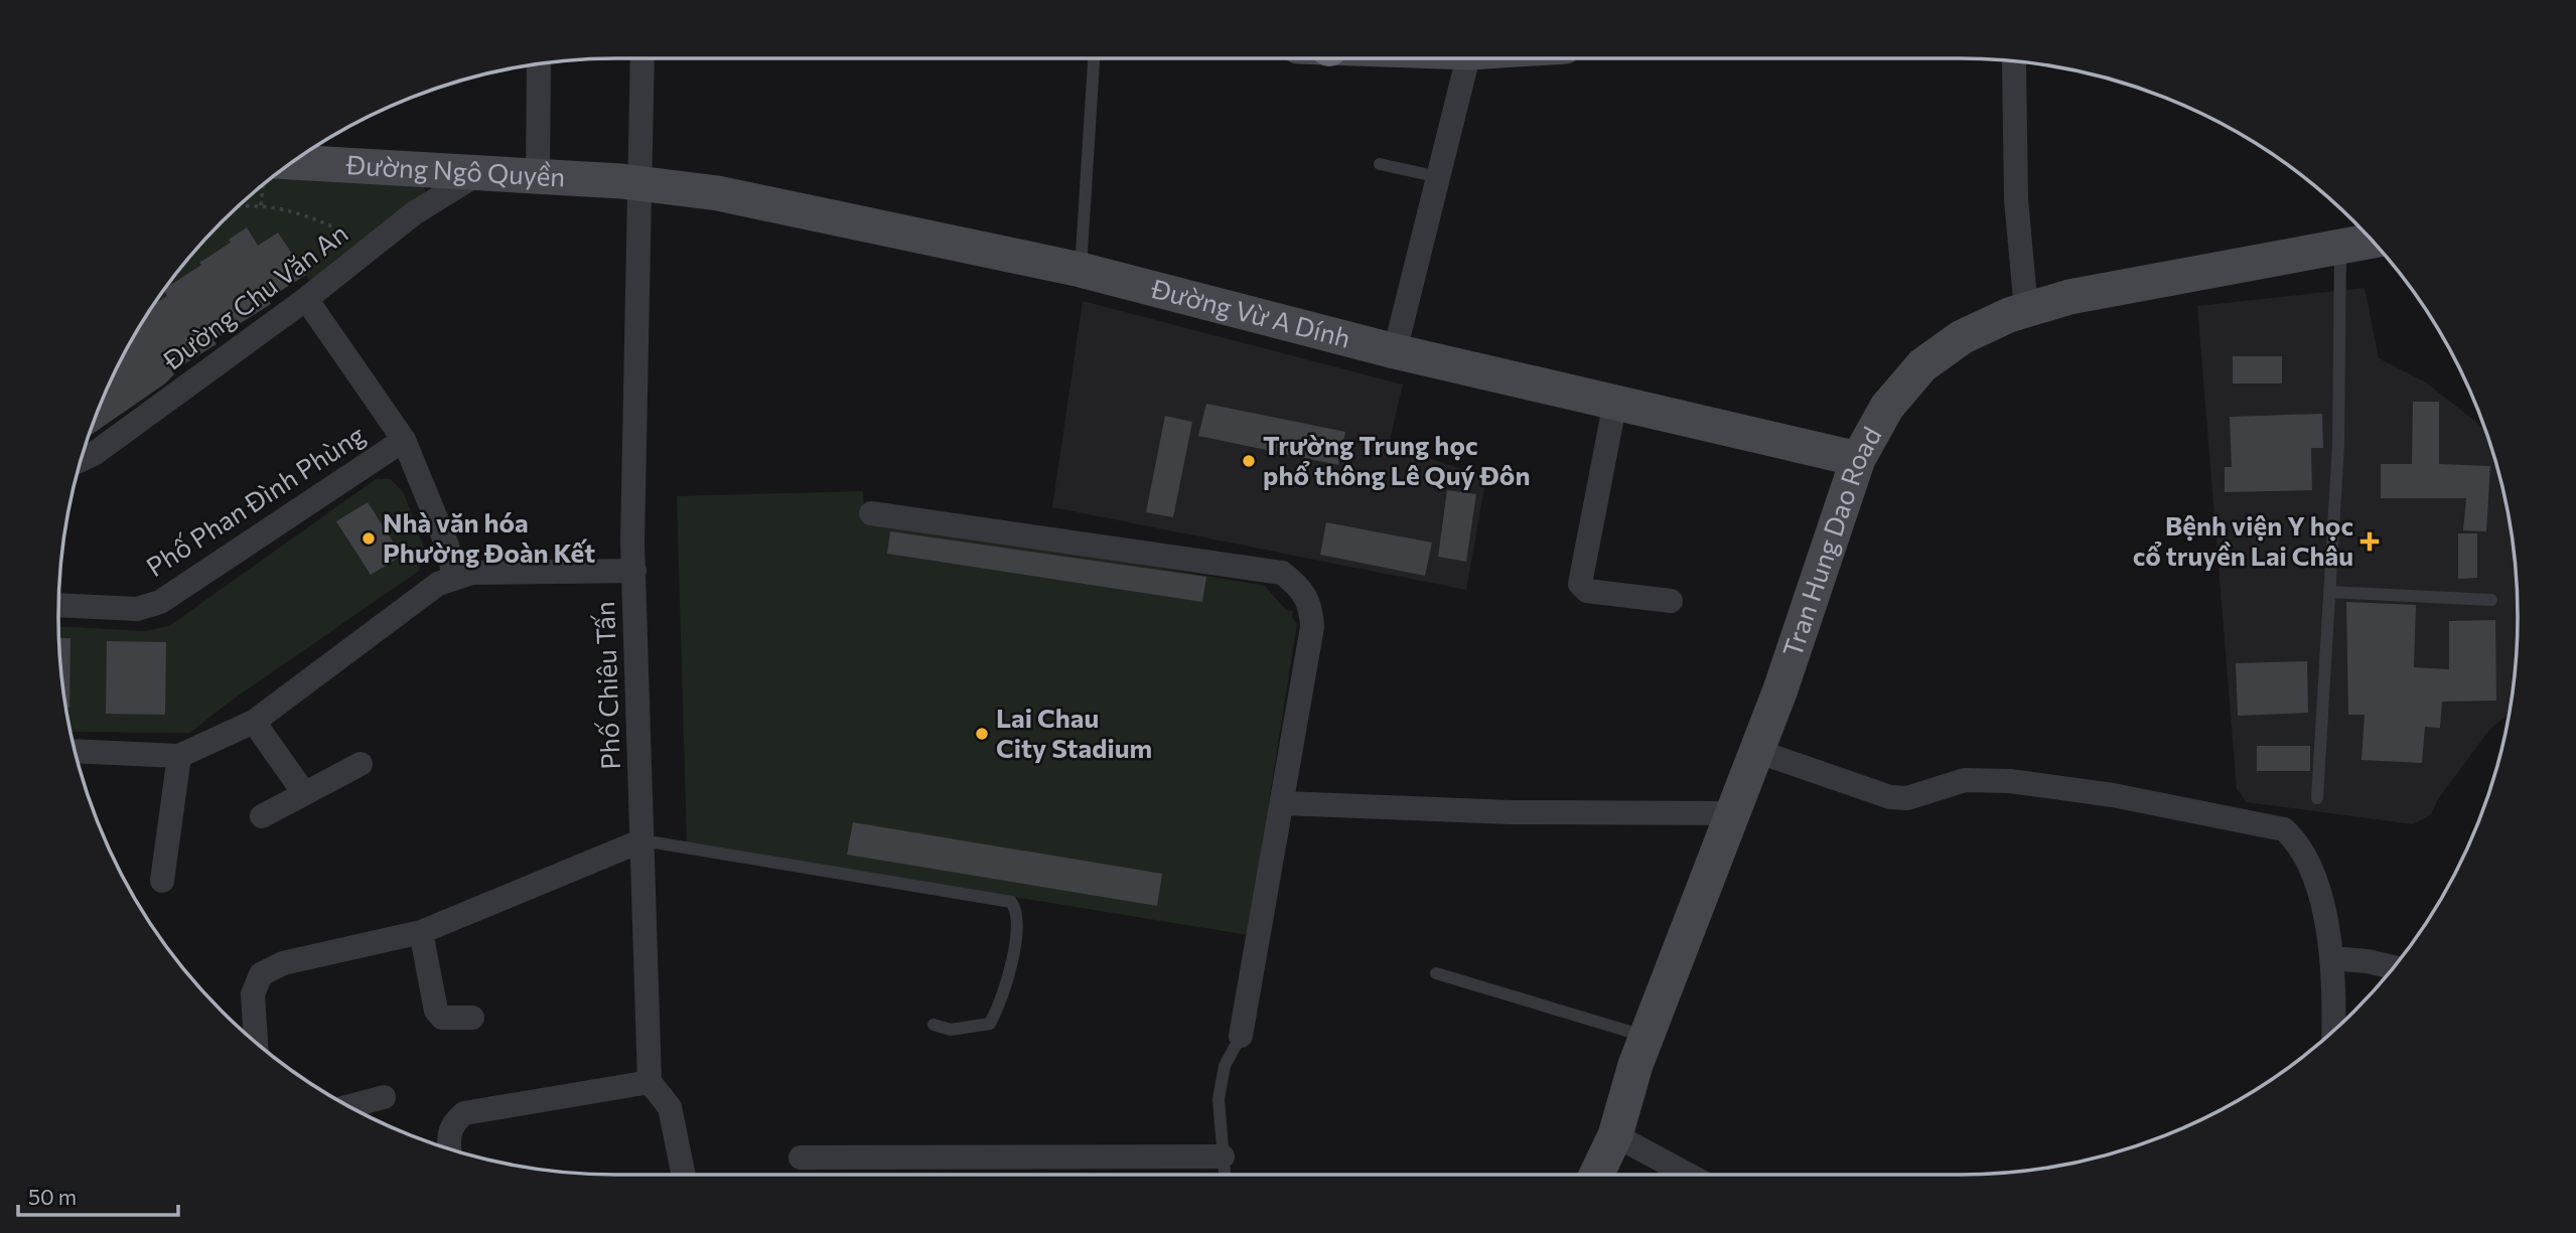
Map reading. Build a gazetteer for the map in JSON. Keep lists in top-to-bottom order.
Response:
{
  "streets": {
    "street": [
      "Đường Ngô Quyền",
      "Đường Chu Văn An",
      "Đường Vừ A Dính",
      "Phố Phan Đình Phùng",
      "Tran Hung Dao Road",
      "Phố Chiêu Tấn"
    ]
  },
  "crossings": [
    ["Đường Ngô Quyền", "Đường Chu Văn An"],
    ["Đường Ngô Quyền", "Đường Vừ A Dính"],
    ["Đường Ngô Quyền", "Phố Chiêu Tấn"],
    ["Đường Vừ A Dính", "Tran Hung Dao Road"],
    ["Đường Vừ A Dính", "Phố Chiêu Tấn"]
  ],
  "places": {
    "other": ["Trường Trung học phổ thông Lê Quý Đôn", "Nhà văn hóa Phường Đoàn Kết", "Lai Chau City Stadium"],
    "health": ["Bệnh viện Y học cổ truyền Lai Châu"]
  },
  "scale_bar": "50 m"
}
